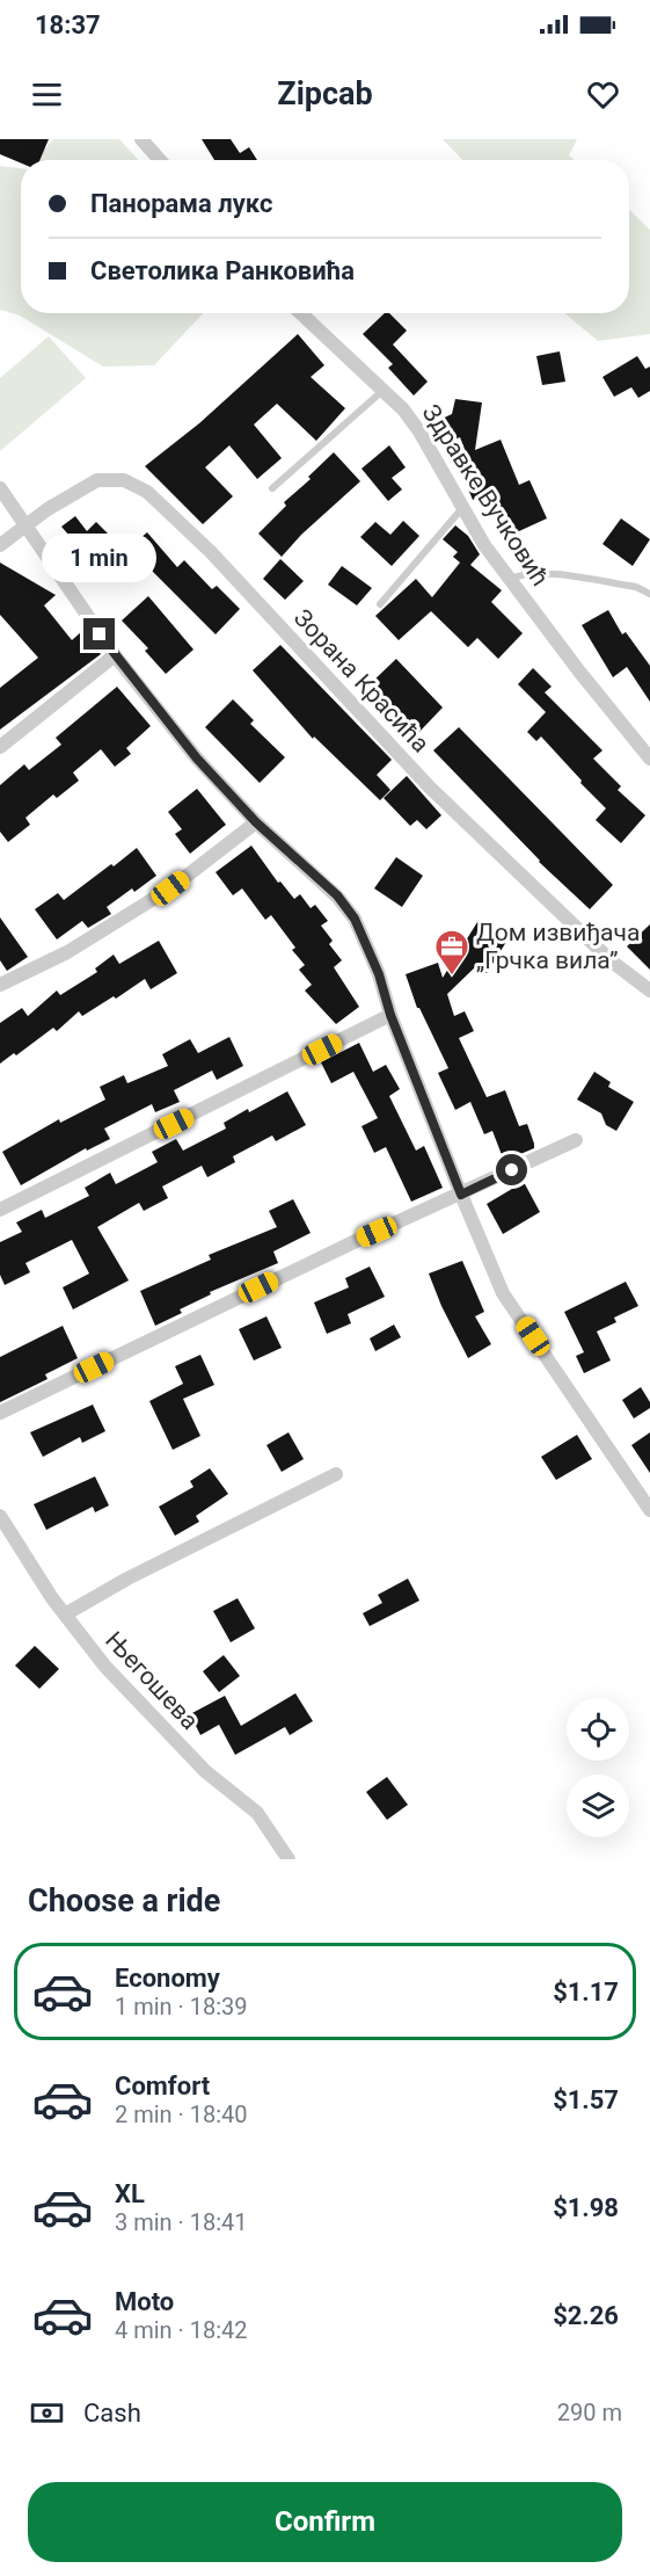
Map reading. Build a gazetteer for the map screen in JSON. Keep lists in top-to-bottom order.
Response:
{
  "streets": {
    "street": ["Здравке Вучковић", "Зорана Красића", "Његошева"]
  },
  "places": {
    "office": ["Дом извиђача „Грчка вила”"]
  },
  "page": {
    "status": "18:37",
    "header": "Zipcab",
    "banner": ["Панорама лукс", "Светолика Ранковића"],
    "bubble": "1 min",
    "heading": "Choose a ride",
    "list": [
      {
        "name": "Economy",
        "note": "1 min · 18:39",
        "value": "$1.17"
      },
      {
        "name": "Comfort",
        "note": "2 min · 18:40",
        "value": "$1.57"
      },
      {
        "name": "XL",
        "note": "3 min · 18:41",
        "value": "$1.98"
      },
      {
        "name": "Moto",
        "note": "4 min · 18:42",
        "value": "$2.26"
      }
    ],
    "pay": ["Cash", "290 m"],
    "buttons": "Confirm"
  }
}
